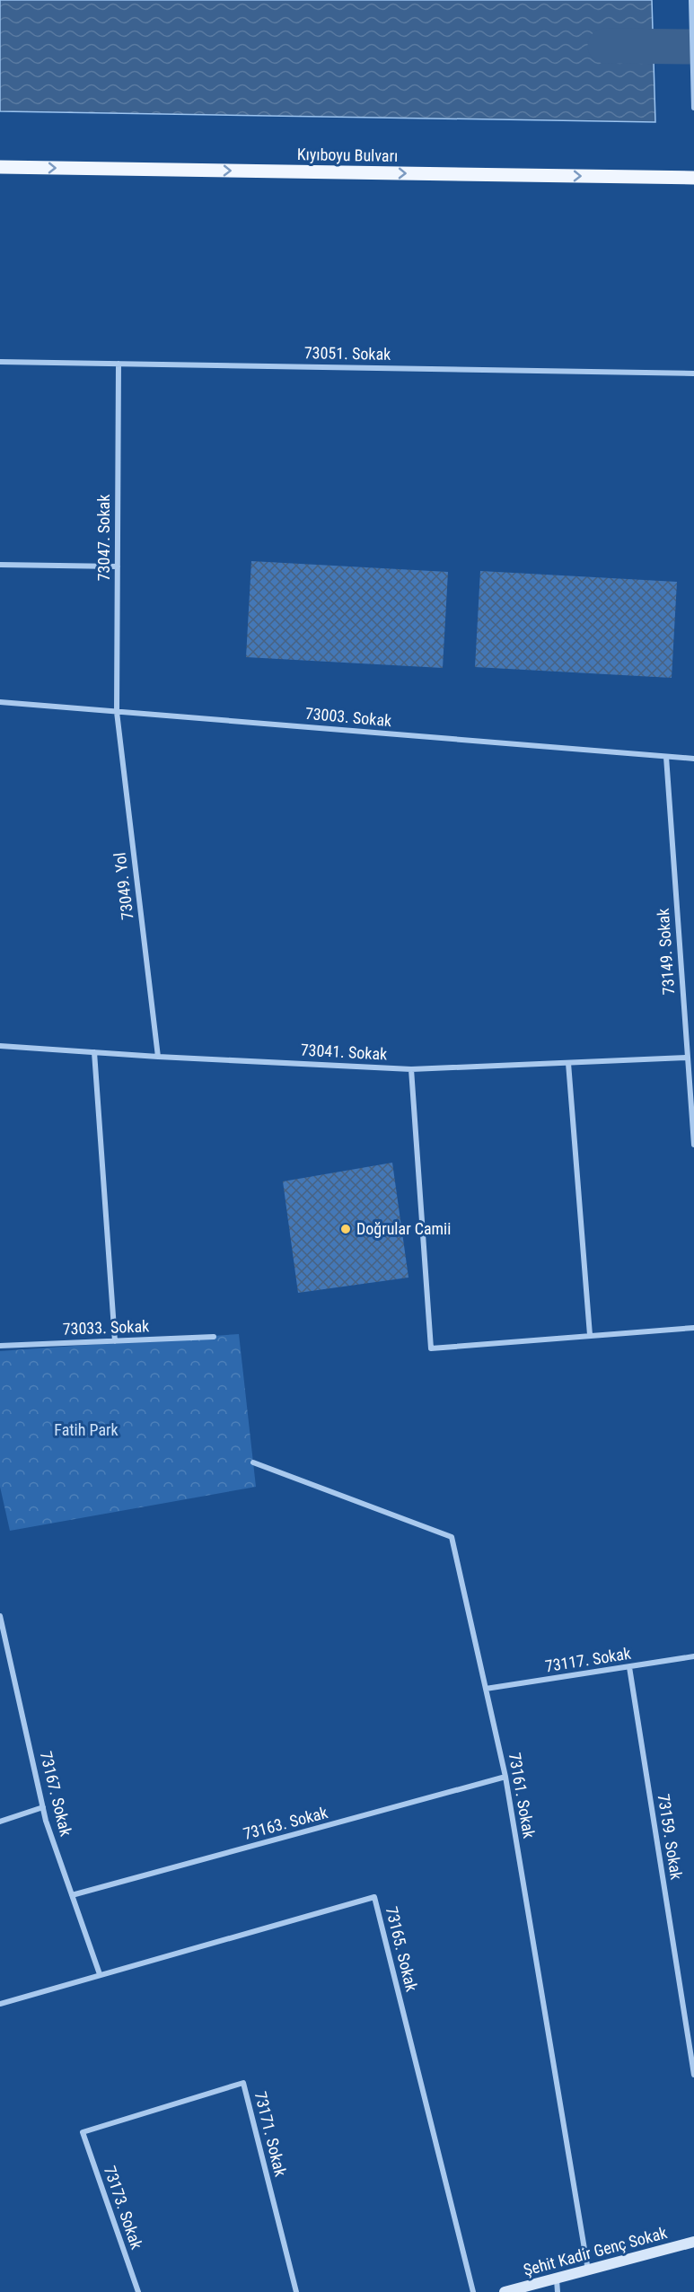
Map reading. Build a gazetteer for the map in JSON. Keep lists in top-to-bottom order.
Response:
{
  "streets": {
    "main road": ["Kıyıboyu Bulvarı", "Şehit Kadir Genç Sokak"],
    "street": [
      "73051. Sokak",
      "73047. Sokak",
      "73003. Sokak",
      "73049. Yol",
      "73149. Sokak",
      "73041. Sokak",
      "73033. Sokak",
      "73117. Sokak",
      "73167. Sokak",
      "73161. Sokak",
      "73163. Sokak",
      "73159. Sokak",
      "73165. Sokak",
      "73171. Sokak",
      "73173. Sokak"
    ]
  },
  "crossings": [
    ["73051. Sokak", "73047. Sokak"],
    ["73047. Sokak", "73003. Sokak"],
    ["73047. Sokak", "73049. Yol"],
    ["73003. Sokak", "73049. Yol"],
    ["73003. Sokak", "73149. Sokak"],
    ["73049. Yol", "73041. Sokak"],
    ["73149. Sokak", "73041. Sokak"],
    ["73117. Sokak", "73161. Sokak"],
    ["73117. Sokak", "73159. Sokak"],
    ["73167. Sokak", "73163. Sokak"],
    ["73167. Sokak", "73165. Sokak"],
    ["73161. Sokak", "73163. Sokak"],
    ["73161. Sokak", "Şehit Kadir Genç Sokak"],
    ["73171. Sokak", "73173. Sokak"]
  ],
  "one_way": ["Kıyıboyu Bulvarı"],
  "parks": ["Fatih Park"],
  "places": ["Doğrular Camii"]
}
